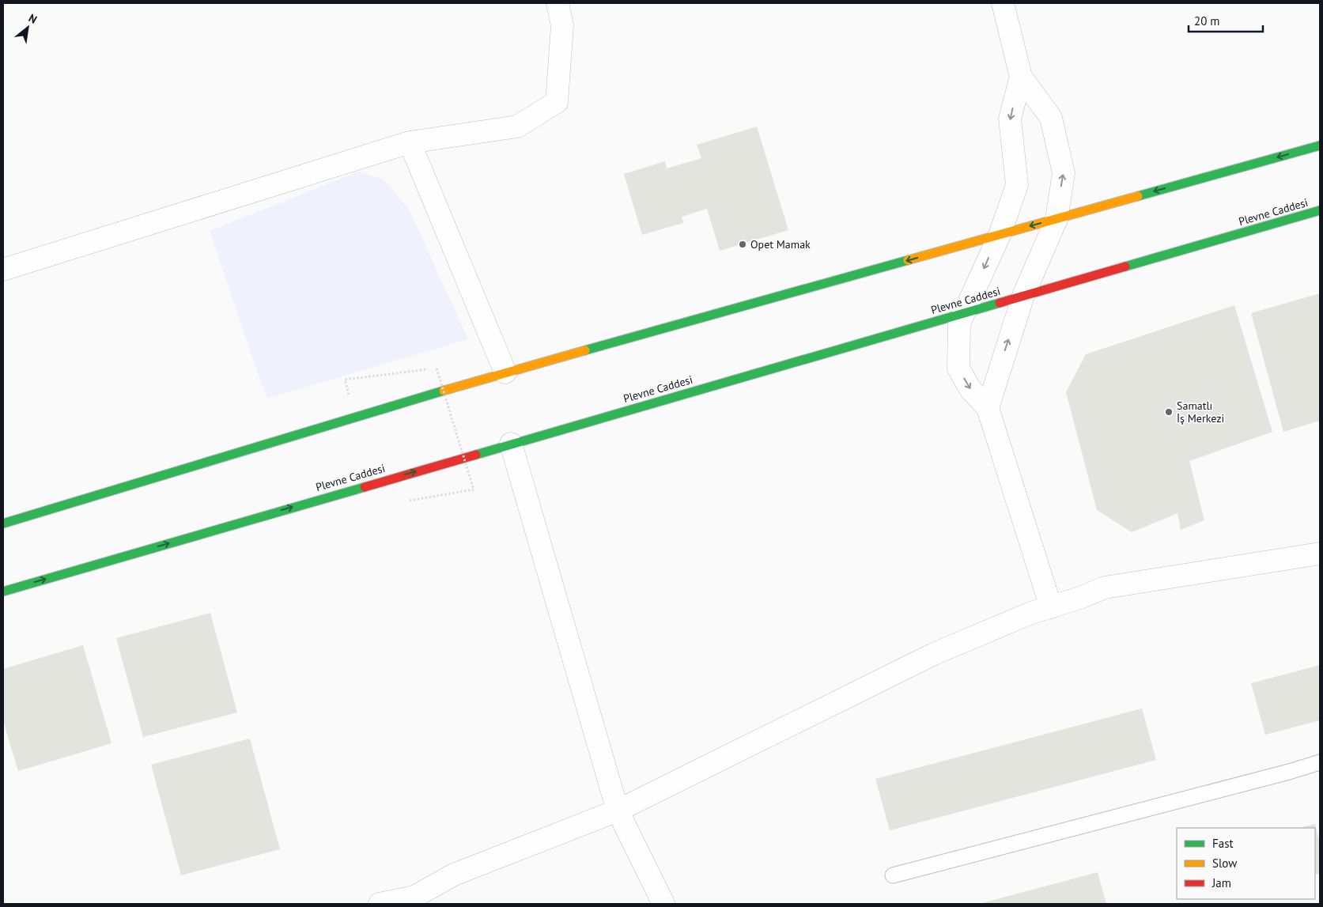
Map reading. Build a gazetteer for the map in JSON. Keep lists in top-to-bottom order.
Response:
{
  "streets": {
    "main road": ["Plevne Caddesi"]
  },
  "places": ["Opet Mamak", "Samatlı İş Merkezi"],
  "legend": ["Fast", "Slow", "Jam"],
  "scale_bar": "20 m",
  "north": "top right"
}
